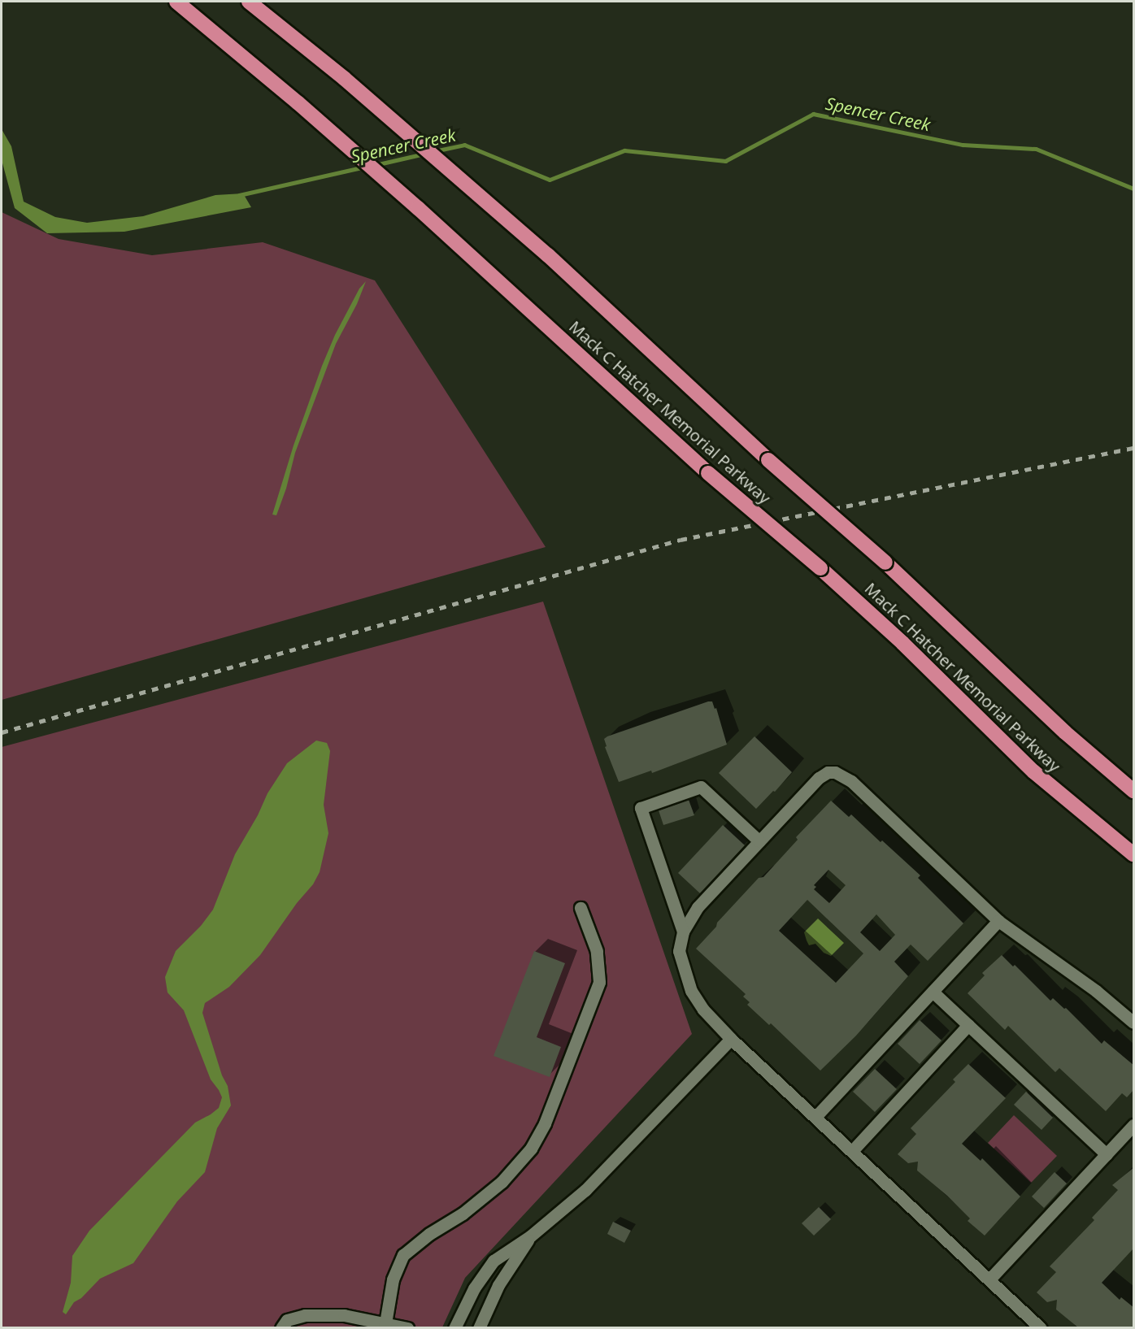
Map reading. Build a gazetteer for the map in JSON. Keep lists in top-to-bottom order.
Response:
{
  "streets": {
    "highway": ["Mack C Hatcher Memorial Parkway"]
  },
  "water": ["Spencer Creek"]
}
